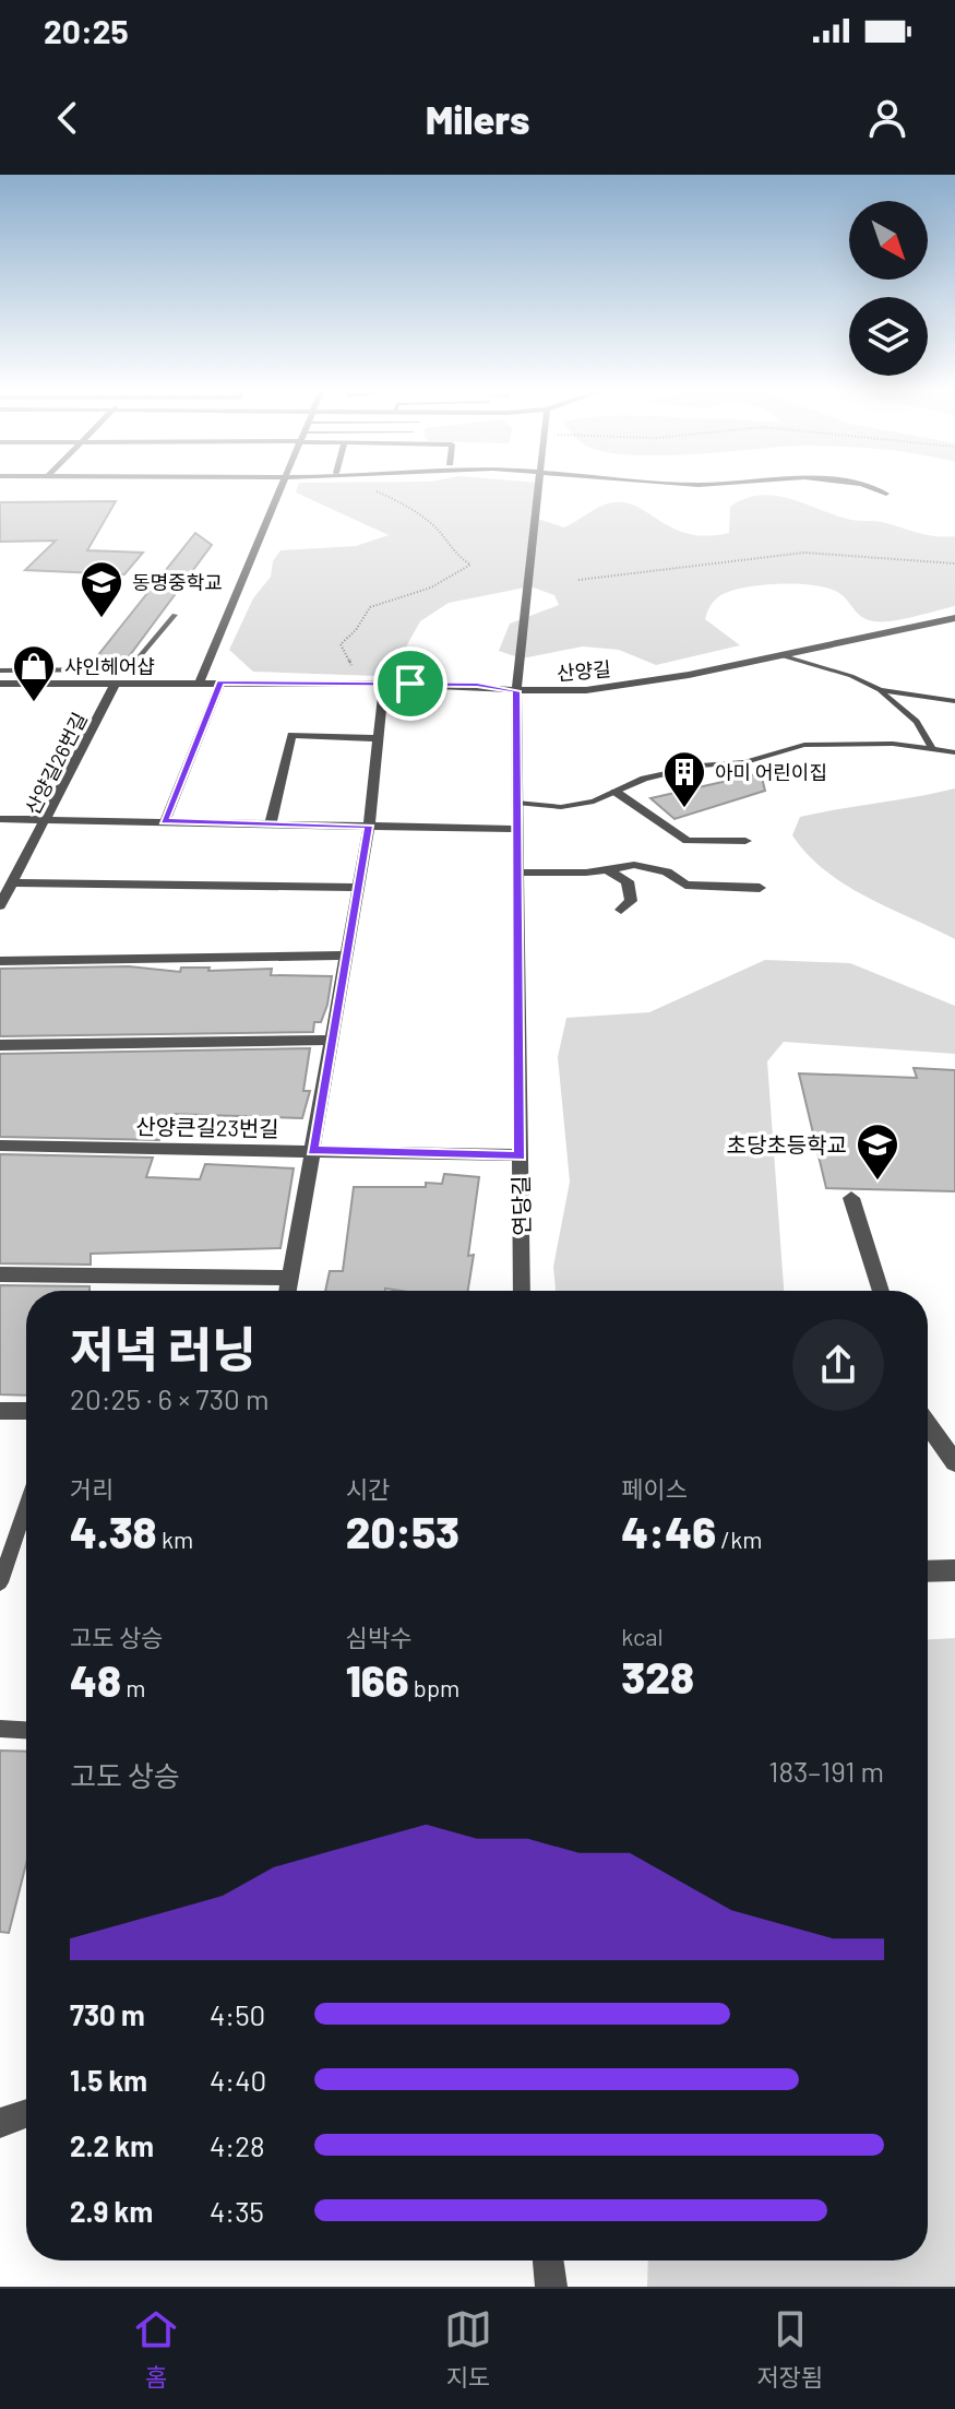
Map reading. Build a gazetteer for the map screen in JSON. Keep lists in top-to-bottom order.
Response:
{
  "streets": {
    "street": [
      "산양길",
      "산양길26번길",
      "산양큰길23번길",
      "연당길"
    ]
  },
  "crossings": [
    ["산양길", "산양길26번길"],
    ["산양길", "연당길"],
    ["산양큰길23번길", "연당길"]
  ],
  "places": {
    "school or university": ["동명중학교", "초당초등학교"],
    "shop": ["샤인헤어샵"],
    "building": ["아미 어린이집"]
  },
  "north": "bottom right",
  "page": {
    "status": "20:25",
    "header": "Milers",
    "heading": ["저녁 러닝", "20:25 · 6 × 730 m"],
    "stats": [
      ["거리", "4.38 km"],
      ["시간", "20:53"],
      ["페이스", "4:46 /km"],
      ["고도 상승", "48 m"],
      ["심박수", "166 bpm"],
      ["kcal", "328"]
    ],
    "chart": ["고도 상승", "183–191 m"],
    "list": [
      {
        "name": "730 m",
        "note": "4:50"
      },
      {
        "name": "1.5 km",
        "note": "4:40"
      },
      {
        "name": "2.2 km",
        "note": "4:28"
      },
      {
        "name": "2.9 km",
        "note": "4:35"
      }
    ],
    "tabs": ["홈", "지도", "저장됨"]
  }
}
